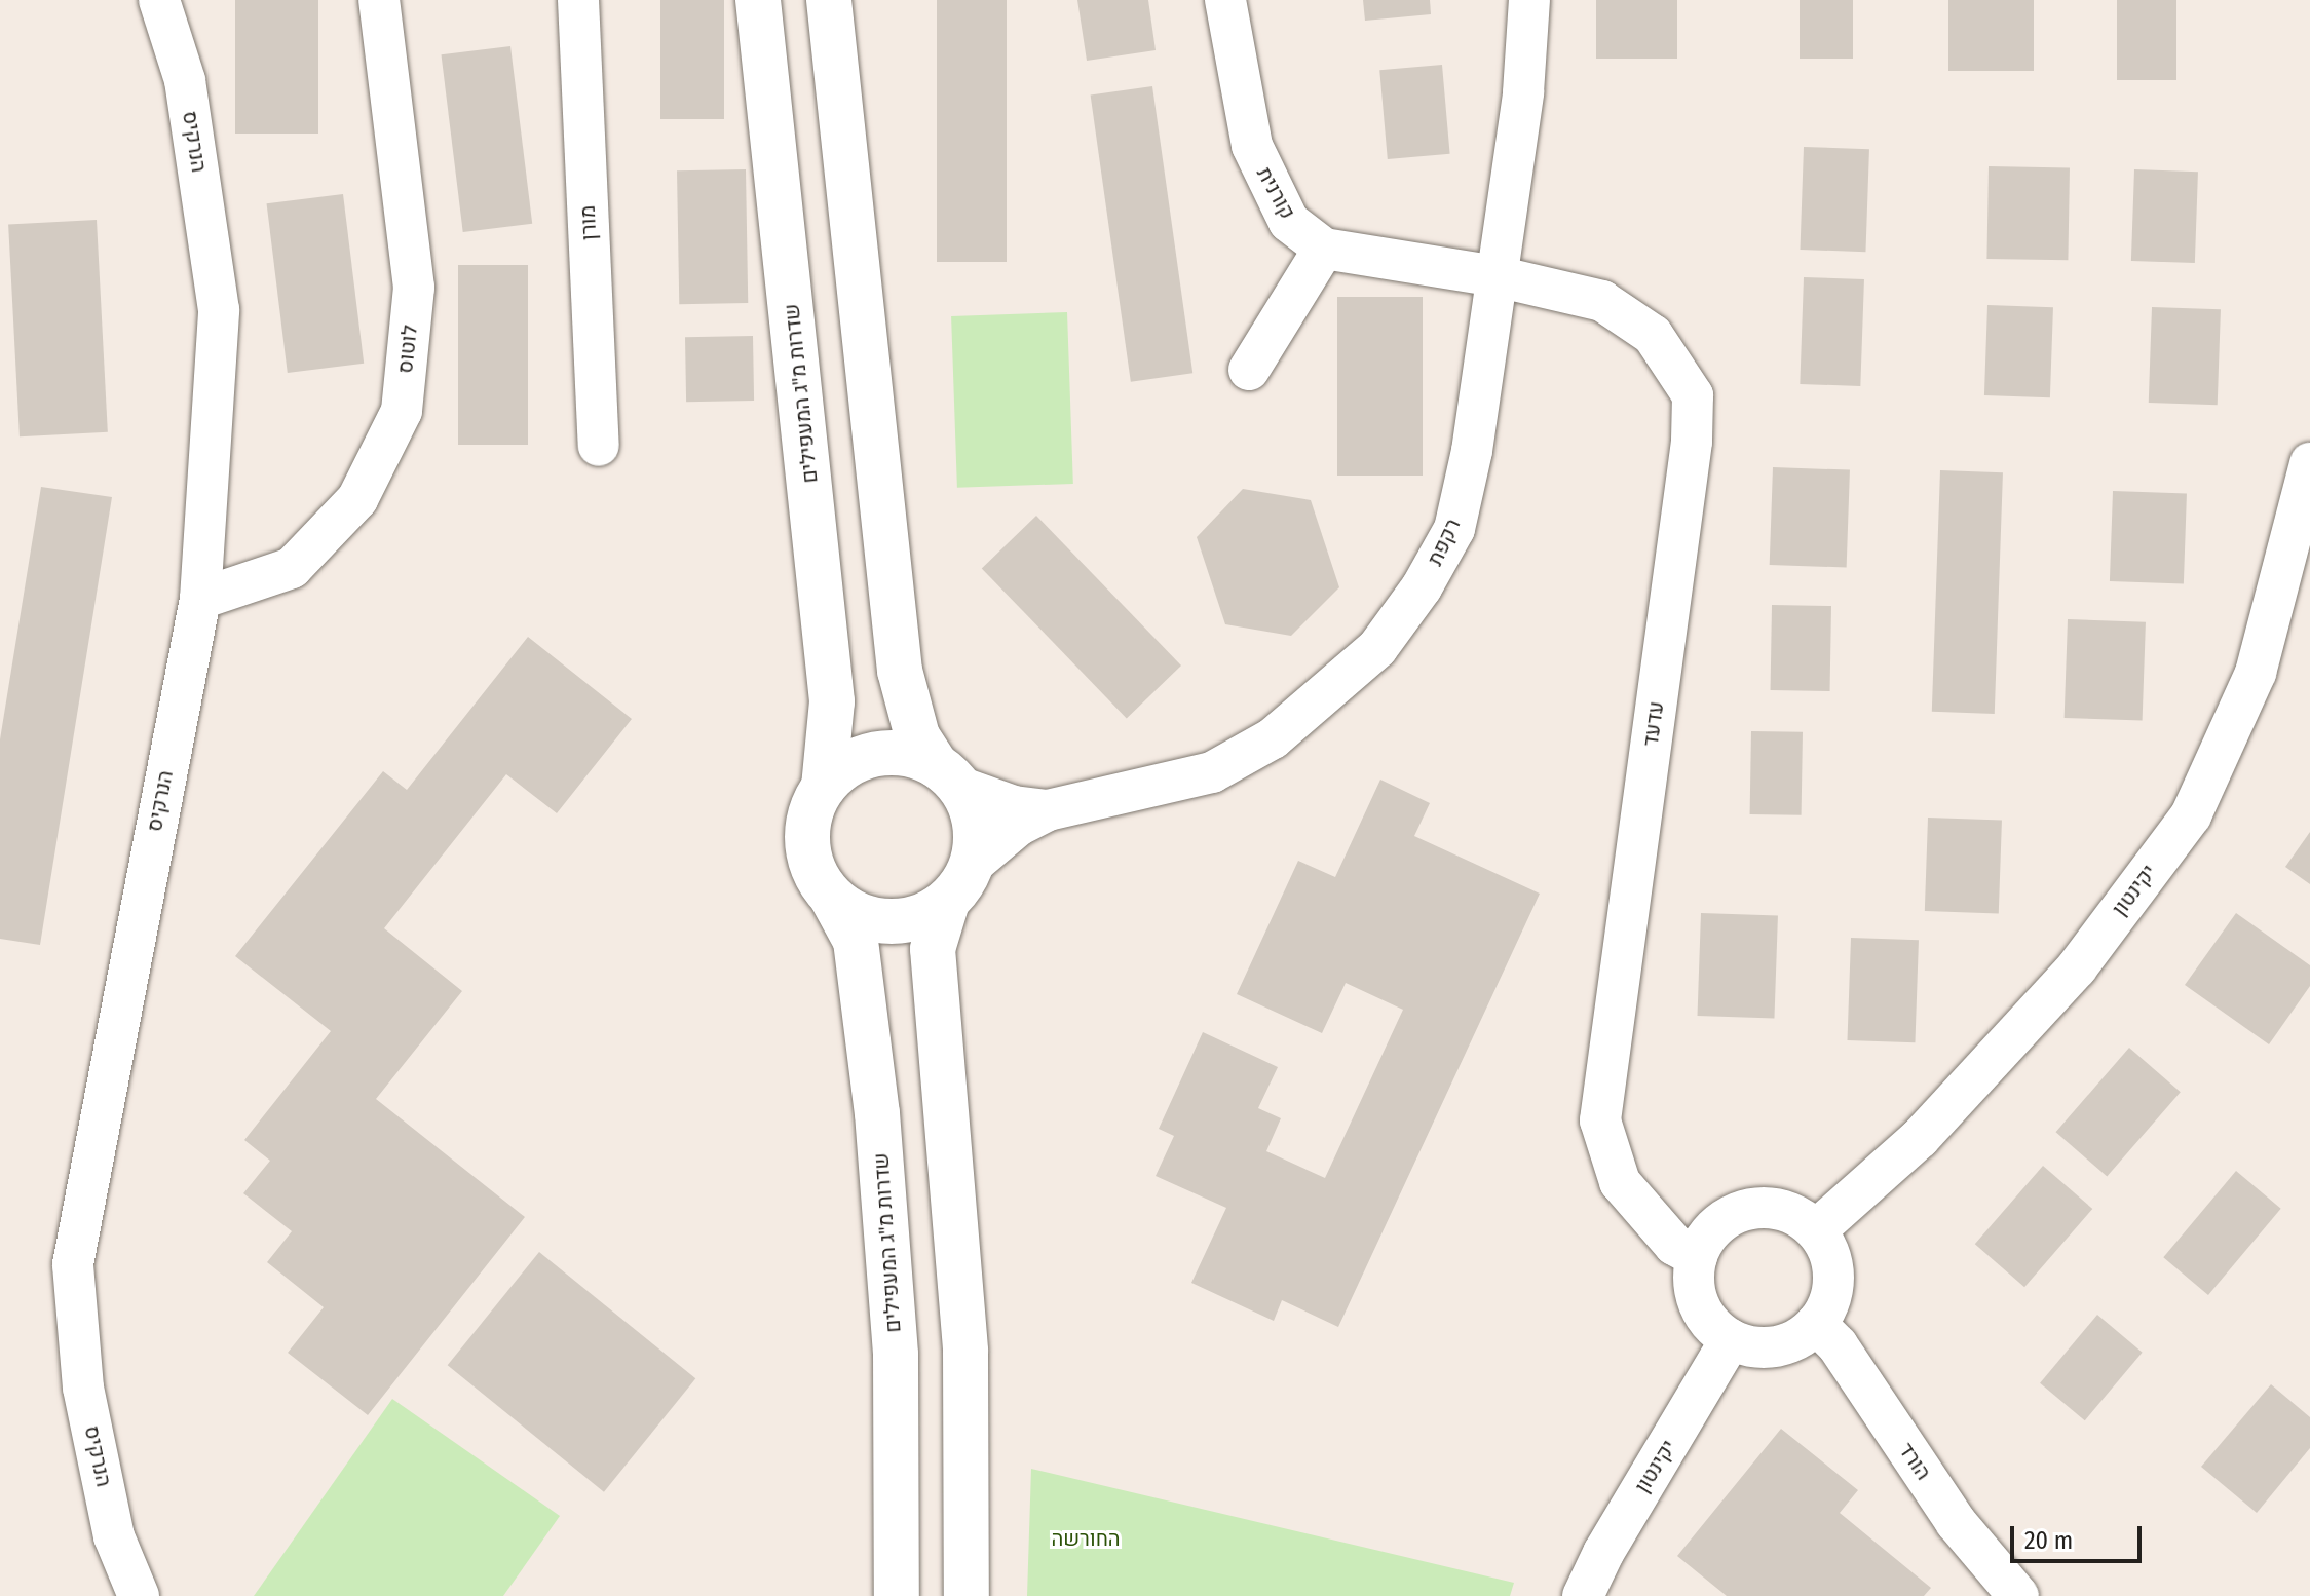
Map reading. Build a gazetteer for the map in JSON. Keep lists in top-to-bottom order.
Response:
{
  "streets": {
    "main road": ["שדרות מ\"ג המעפילים"],
    "street": [
      "הנרקיס",
      "קורנית",
      "מורן",
      "לוטוס",
      "רקפת",
      "עדעד",
      "יקינטון",
      "הורד"
    ]
  },
  "crossings": [
    ["הנרקיס", "לוטוס"],
    ["קורנית", "רקפת"],
    ["קורנית", "עדעד"],
    ["שדרות מ\"ג המעפילים", "רקפת"],
    ["רקפת", "עדעד"],
    ["עדעד", "יקינטון"],
    ["עדעד", "הורד"],
    ["יקינטון", "הורד"]
  ],
  "parks": ["החורשה"],
  "scale_bar": "20 m"
}
